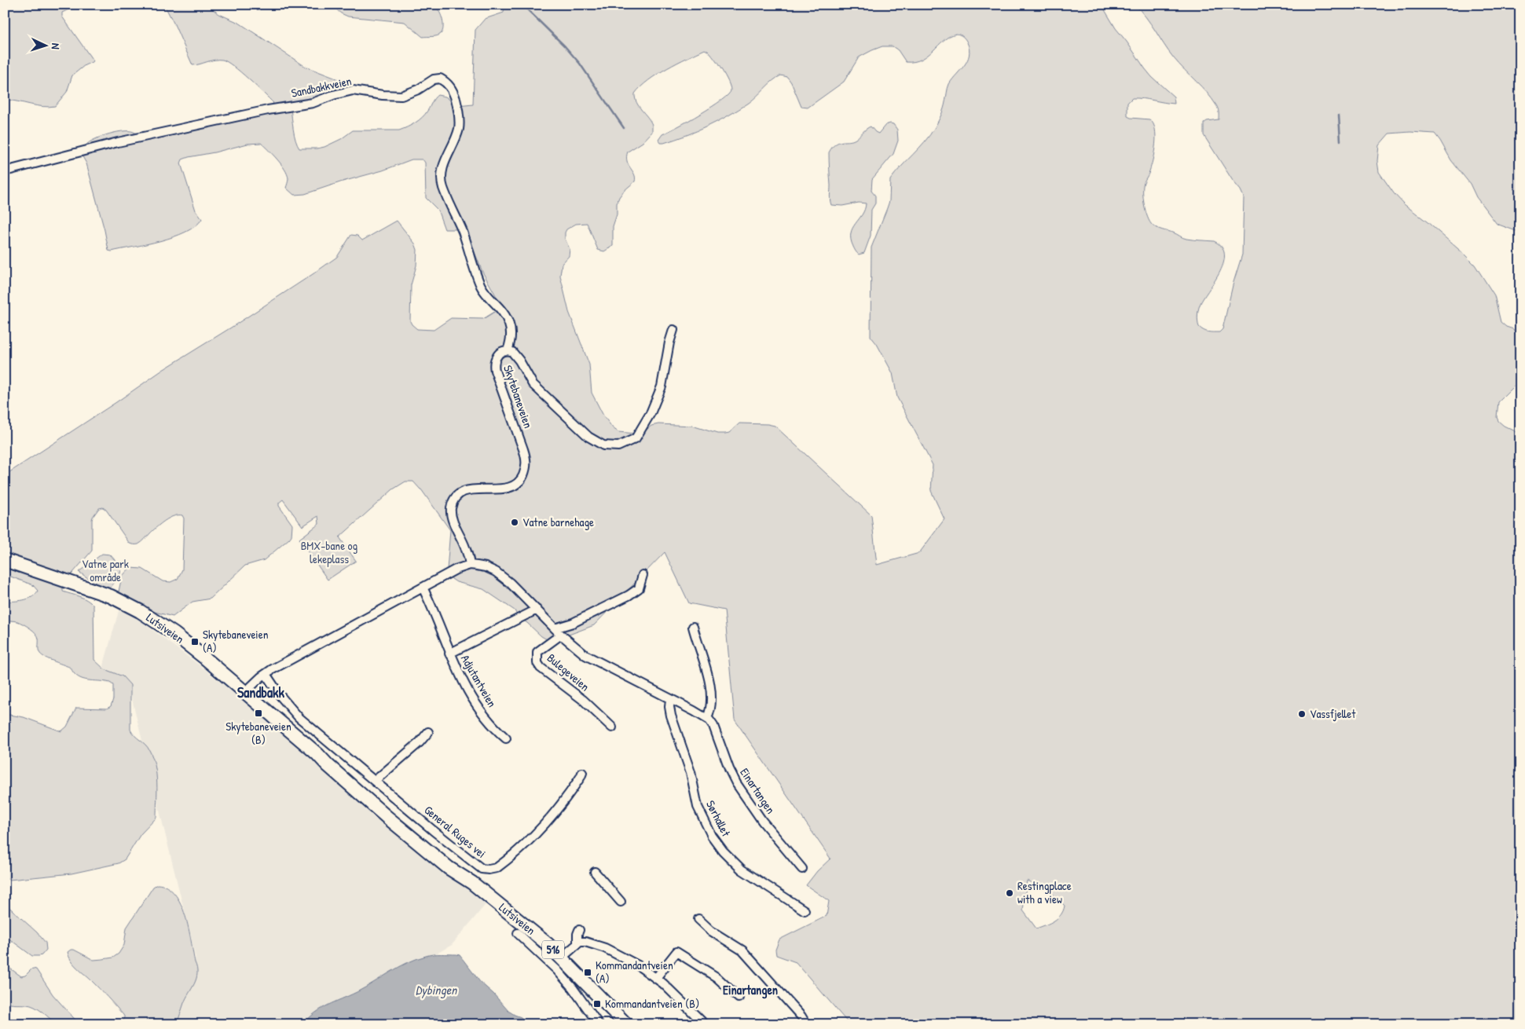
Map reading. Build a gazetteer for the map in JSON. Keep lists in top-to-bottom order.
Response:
{
  "streets": {
    "main road": ["Lutsiveien", "516"],
    "street": [
      "Sandbakkveien",
      "Skytebaneveien",
      "Bulegeveien",
      "Adjutantveien",
      "Einartangen",
      "Sørhallet",
      "General Ruges vei"
    ]
  },
  "crossings": [
    ["Sandbakkveien", "Skytebaneveien"]
  ],
  "districts": ["Sandbakk", "Einartangen"],
  "water": ["Dybingen"],
  "parks": ["BMX-bane og lekeplass", "Vatne park område"],
  "places": {
    "other": ["Vatne barnehage", "Vassfjellet", "Restingplace with a view"],
    "transit": [
      "Skytebaneveien (A)",
      "Skytebaneveien (B)",
      "Kommandantveien (A)",
      "Kommandantveien (B)"
    ]
  },
  "north": "right"
}
